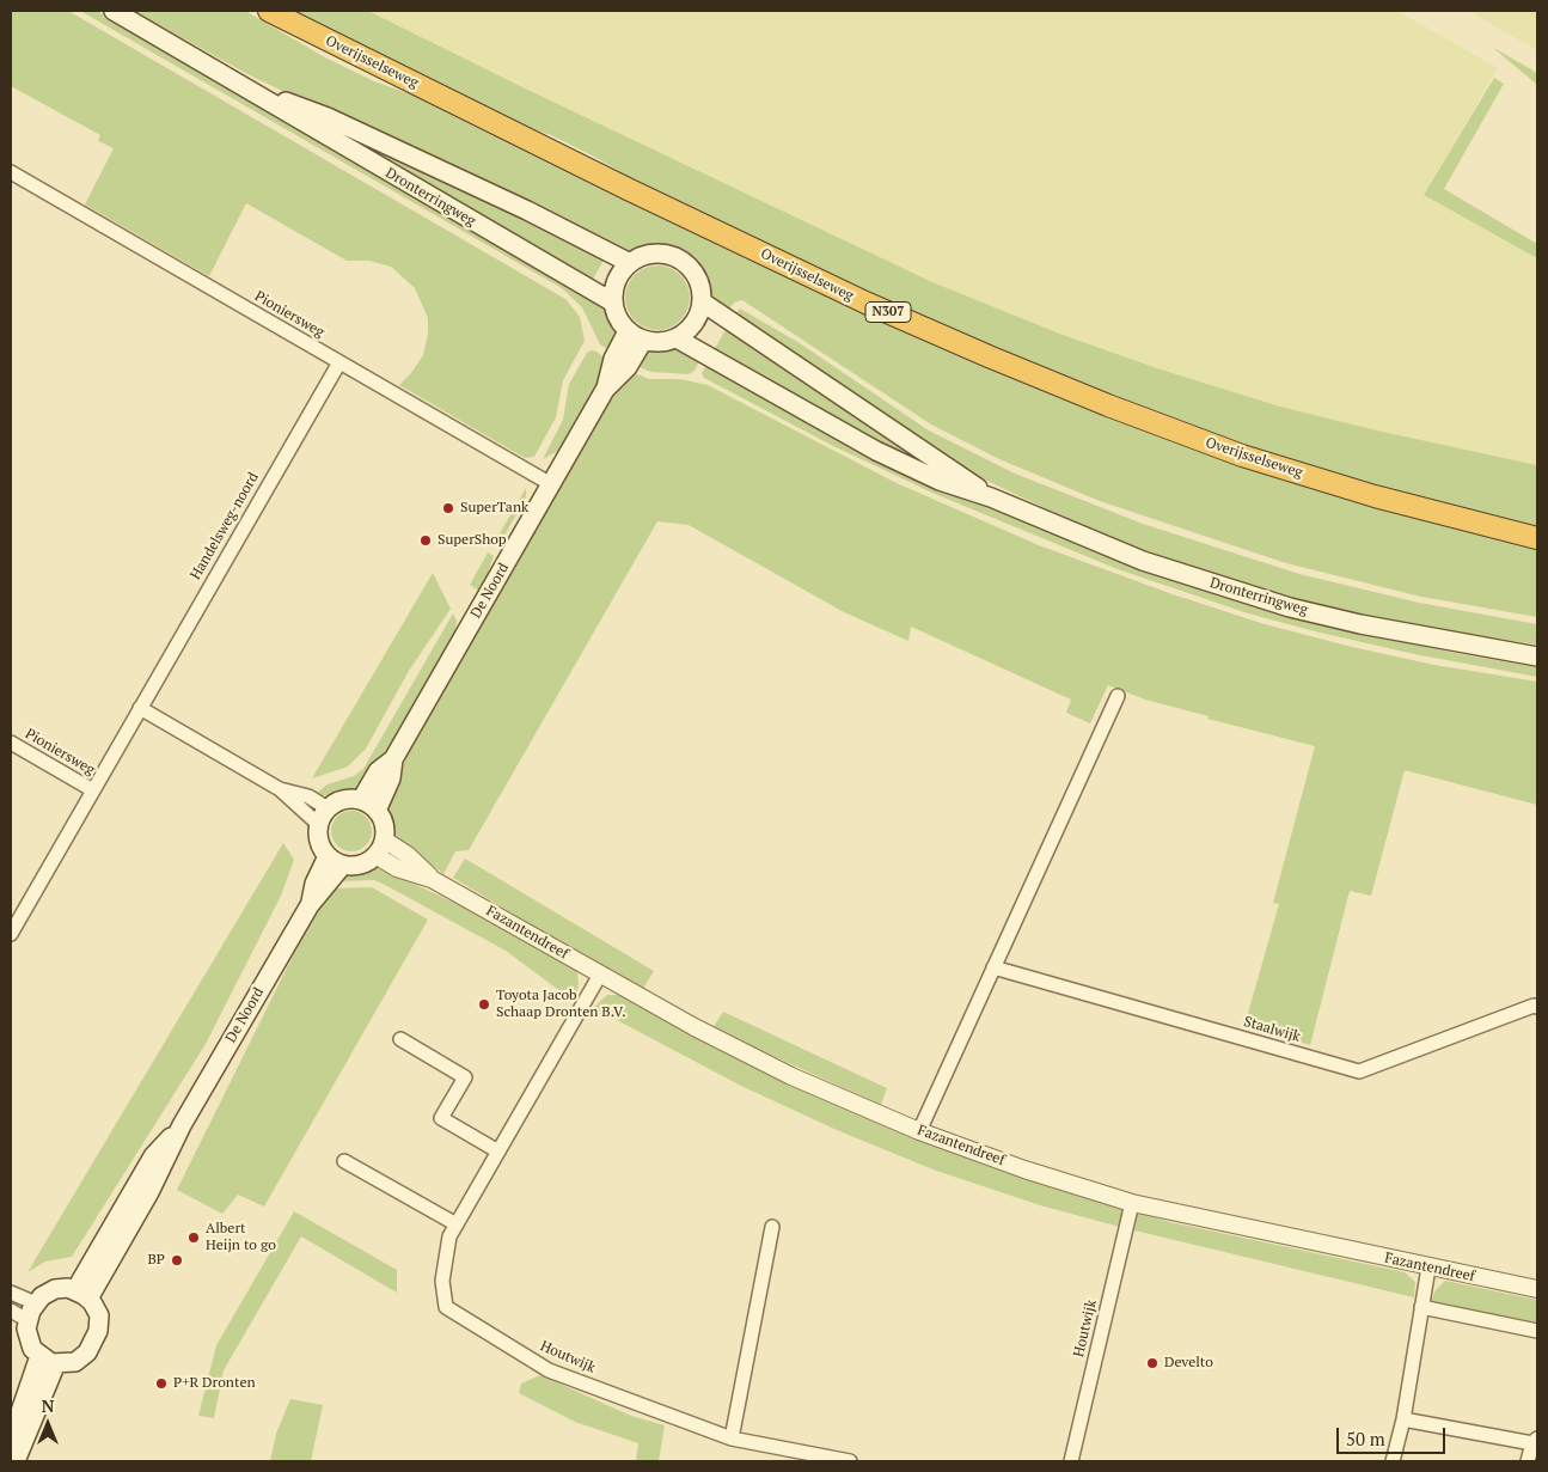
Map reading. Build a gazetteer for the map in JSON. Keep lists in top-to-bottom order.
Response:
{
  "streets": {
    "highway": ["Overijsselseweg", "N307"],
    "main road": ["Dronterringweg", "De Noord"],
    "street": [
      "Pioniersweg",
      "Handelsweg-noord",
      "Fazantendreef",
      "Staalwijk",
      "Houtwijk"
    ]
  },
  "crossings": [
    ["Dronterringweg", "De Noord"],
    ["Pioniersweg", "Handelsweg-noord"],
    ["Pioniersweg", "De Noord"],
    ["De Noord", "Fazantendreef"],
    ["Fazantendreef", "Houtwijk"]
  ],
  "places": [
    "SuperTank",
    "SuperShop",
    "Toyota Jacob Schaap Dronten B.V.",
    "Albert Heijn to go",
    "BP",
    "Develto",
    "P+R Dronten"
  ],
  "scale_bar": "50 m",
  "north": "top"
}
